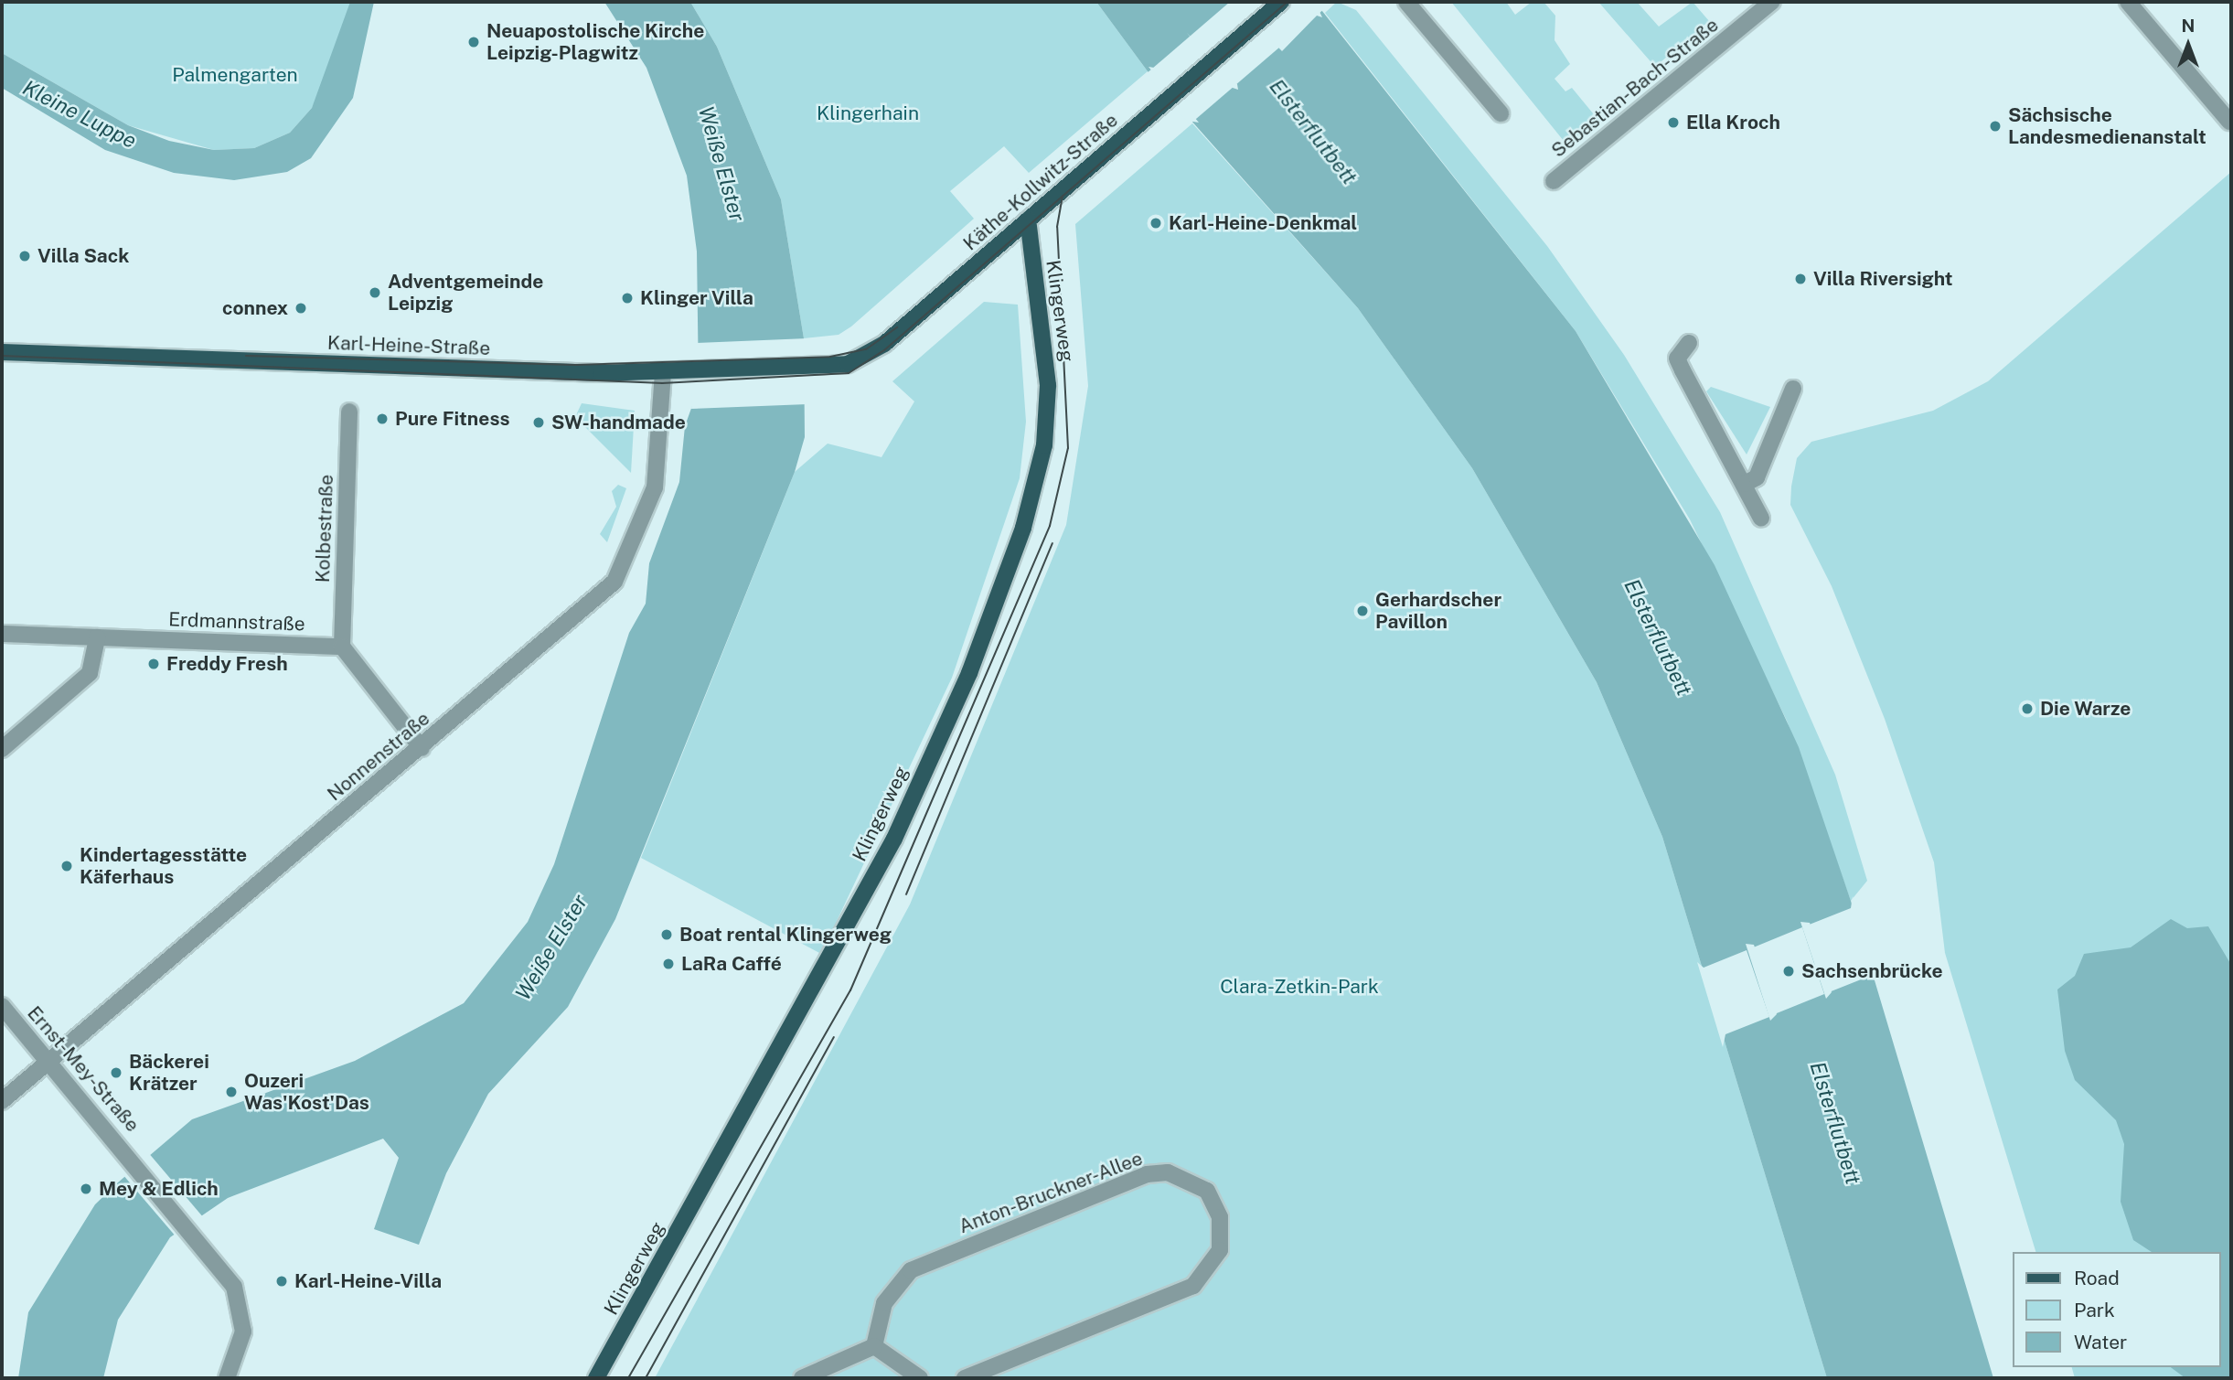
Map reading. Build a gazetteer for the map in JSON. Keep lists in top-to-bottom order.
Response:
{
  "streets": {
    "main road": ["Käthe-Kollwitz-Straße", "Klingerweg", "Karl-Heine-Straße"],
    "street": [
      "Sebastian-Bach-Straße",
      "Kolbestraße",
      "Erdmannstraße",
      "Nonnenstraße",
      "Ernst-Mey-Straße",
      "Anton-Bruckner-Allee"
    ]
  },
  "crossings": [
    ["Käthe-Kollwitz-Straße", "Klingerweg"],
    ["Käthe-Kollwitz-Straße", "Karl-Heine-Straße"],
    ["Karl-Heine-Straße", "Nonnenstraße"],
    ["Kolbestraße", "Erdmannstraße"],
    ["Nonnenstraße", "Ernst-Mey-Straße"]
  ],
  "water": ["Kleine Luppe", "Elsterflutbett", "Weiße Elster"],
  "parks": ["Palmengarten", "Klingerhain", "Clara-Zetkin-Park"],
  "places": [
    "Neuapostolische Kirche Leipzig-Plagwitz",
    "Ella Kroch",
    "Sächsische Landesmedienanstalt",
    "Karl-Heine-Denkmal",
    "Villa Sack",
    "Villa Riversight",
    "Adventgemeinde Leipzig",
    "Klinger Villa",
    "connex",
    "Pure Fitness",
    "SW-handmade",
    "Gerhardscher Pavillon",
    "Freddy Fresh",
    "Die Warze",
    "Kindertagesstätte Käferhaus",
    "Boat rental Klingerweg",
    "LaRa Caffé",
    "Sachsenbrücke",
    "Bäckerei Krätzer",
    "Ouzeri Was'Kost'Das",
    "Mey & Edlich",
    "Karl-Heine-Villa"
  ],
  "legend": ["Road", "Park", "Water"],
  "north": "top"
}
